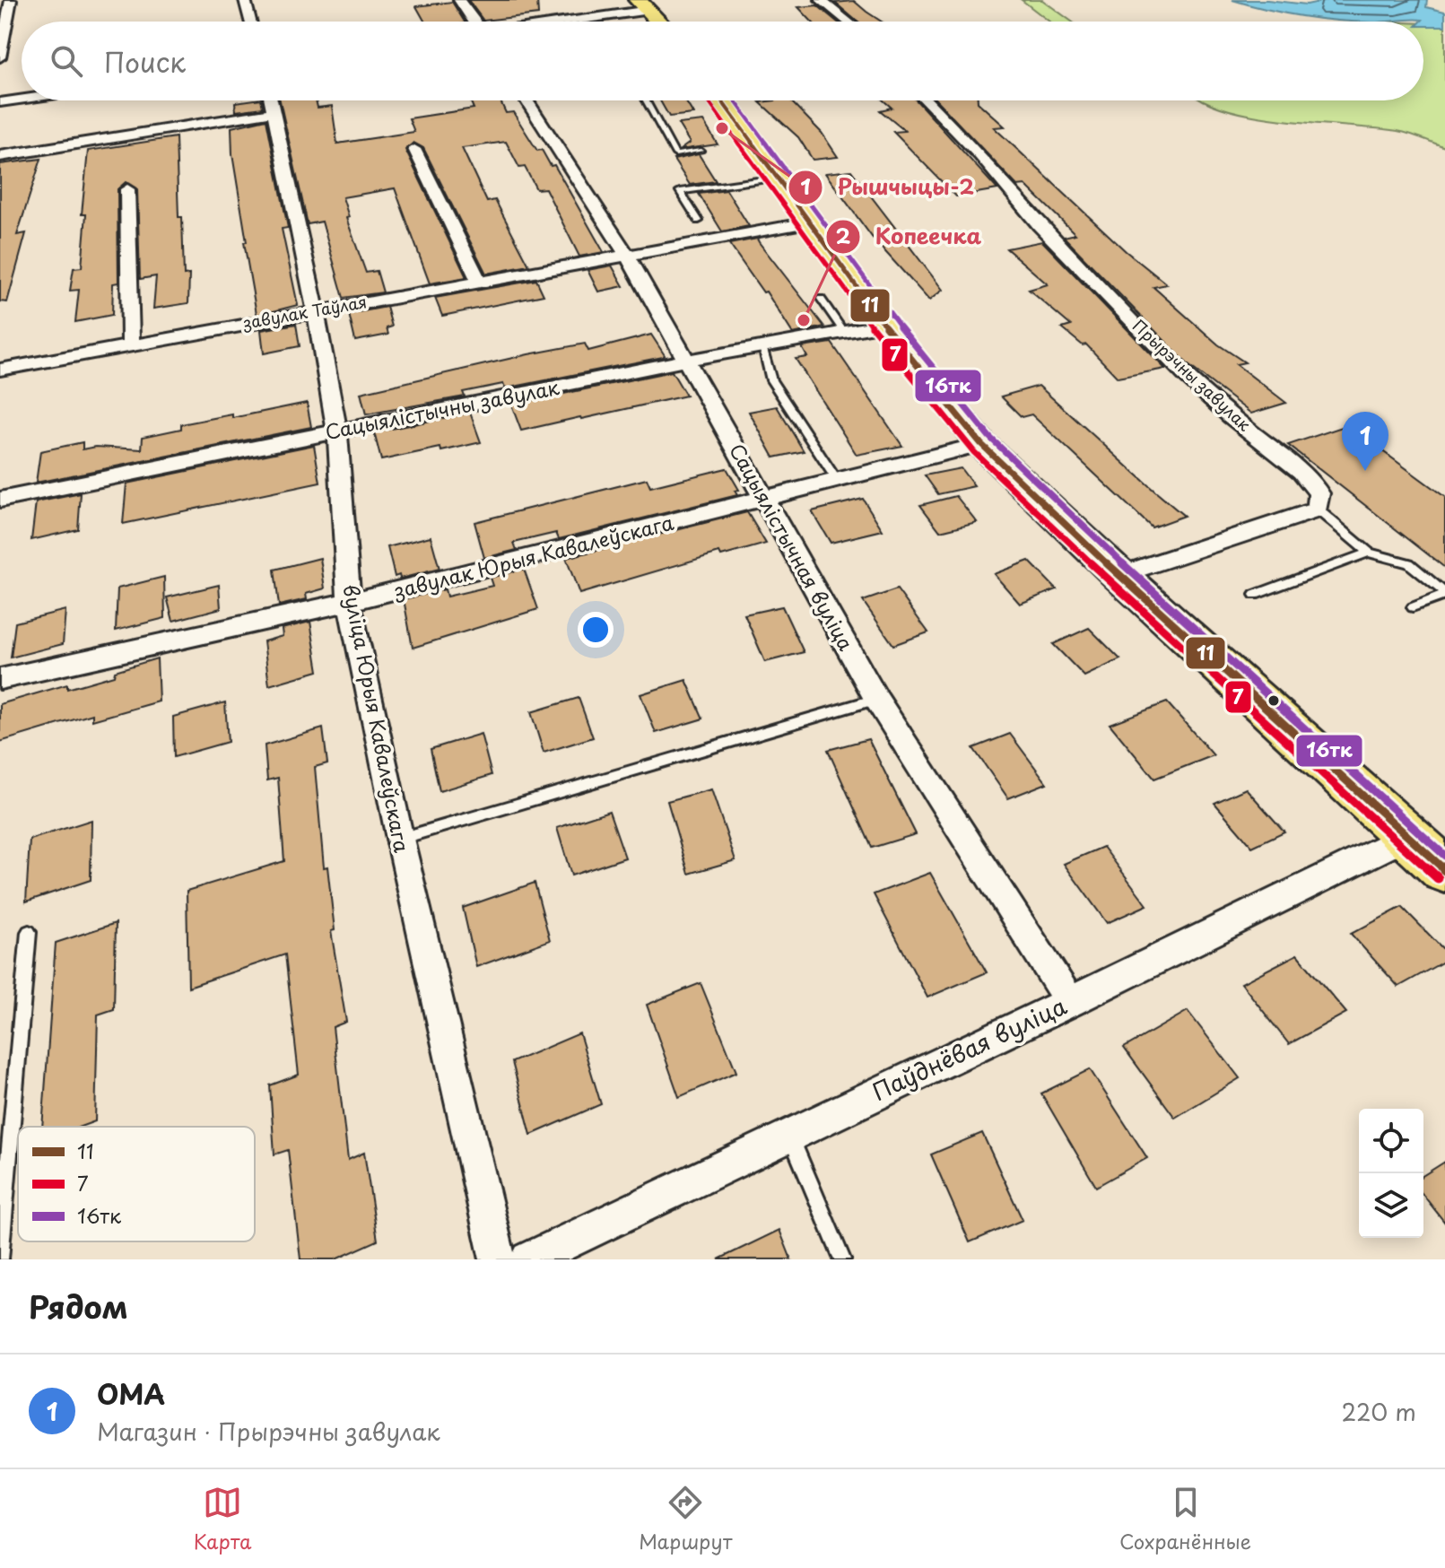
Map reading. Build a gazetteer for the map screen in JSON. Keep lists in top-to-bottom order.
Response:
{
  "streets": {
    "street": [
      "завулак Таўлая",
      "Прырэчны завулак",
      "Сацыялістычны завулак",
      "Сацыялістычная вуліца",
      "завулак Юрыя Кавалеўскага",
      "вуліца Юрыя Кавалеўскага",
      "Паўднёвая вуліца"
    ]
  },
  "crossings": [
    ["завулак Таўлая", "Сацыялістычная вуліца"],
    ["завулак Таўлая", "вуліца Юрыя Кавалеўскага"],
    ["Сацыялістычны завулак", "Сацыялістычная вуліца"],
    ["Сацыялістычны завулак", "вуліца Юрыя Кавалеўскага"],
    ["Сацыялістычная вуліца", "завулак Юрыя Кавалеўскага"],
    ["Сацыялістычная вуліца", "Паўднёвая вуліца"],
    ["завулак Юрыя Кавалеўскага", "вуліца Юрыя Кавалеўскага"]
  ],
  "places": ["Рышчыцы-2", "Копеечка"],
  "lines": ["transit line 11", "transit line 7", "transit line 16тк"],
  "legend": ["11", "7", "16тк"],
  "page": {
    "search": "Поиск",
    "pins": "1",
    "heading": "Рядом",
    "list": [
      {
        "mark": "1",
        "name": "ОМА",
        "note": "Магазин · Прырэчны завулак",
        "value": "220 m"
      }
    ],
    "nav": ["Карта", "Маршрут", "Сохранённые"]
  }
}
